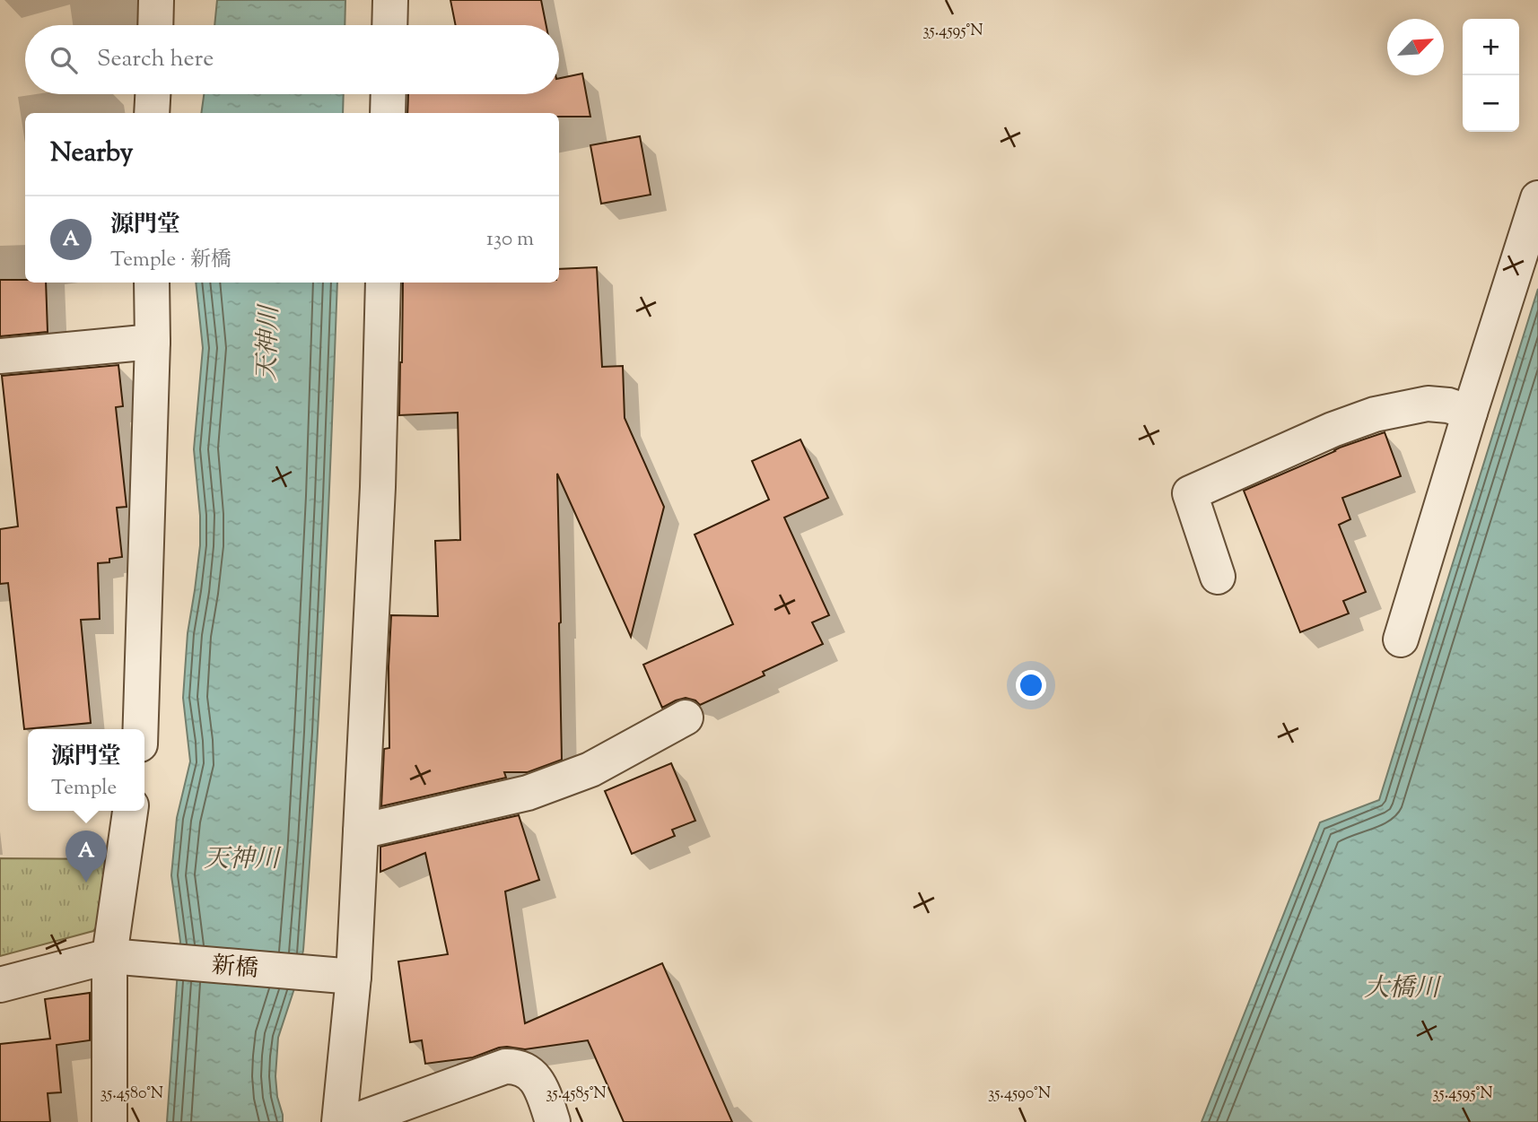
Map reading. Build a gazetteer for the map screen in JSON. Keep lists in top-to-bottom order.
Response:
{
  "streets": {
    "street": ["新橋"]
  },
  "water": ["天神川", "大橋川"],
  "north": "top right",
  "page": {
    "map_buttons": ["+", "−"],
    "search": "Search here",
    "heading": "Nearby",
    "list": [
      {
        "mark": "A",
        "name": "源門堂",
        "note": "Temple · 新橋",
        "value": "130 m"
      }
    ],
    "popup": ["源門堂", "Temple"],
    "pins": "A"
  },
  "coordinates": [
    "35.4595°N",
    "35.4580°N",
    "35.4585°N",
    "35.4590°N"
  ]
}
